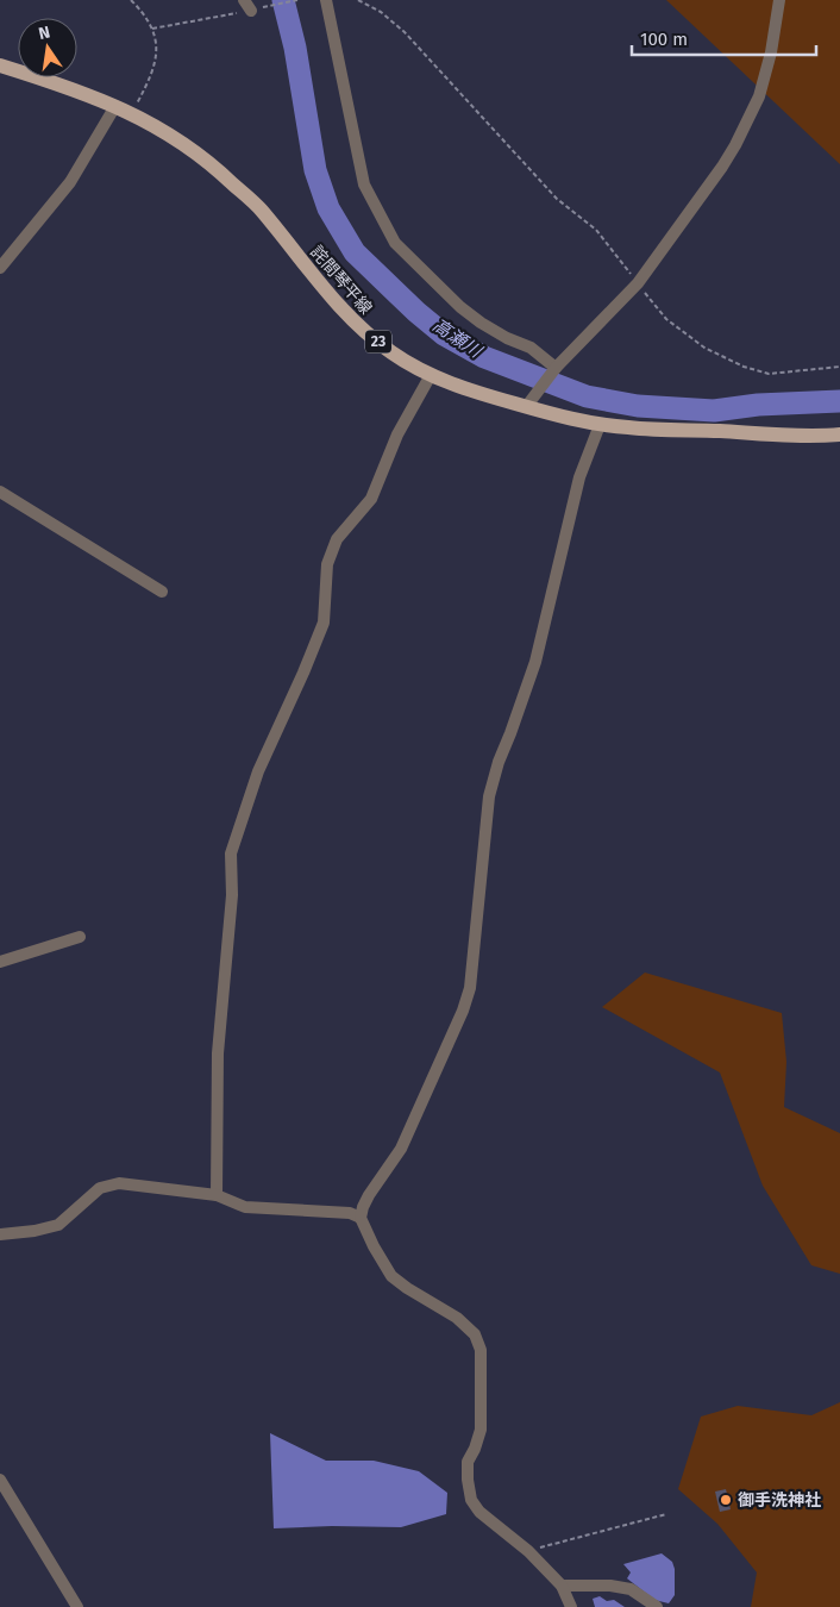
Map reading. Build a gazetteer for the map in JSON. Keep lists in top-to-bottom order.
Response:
{
  "streets": {
    "main road": ["詫間琴平線", "23"]
  },
  "water": ["高瀬川"],
  "places": ["御手洗神社"],
  "scale_bar": "100 m",
  "north": "top"
}
